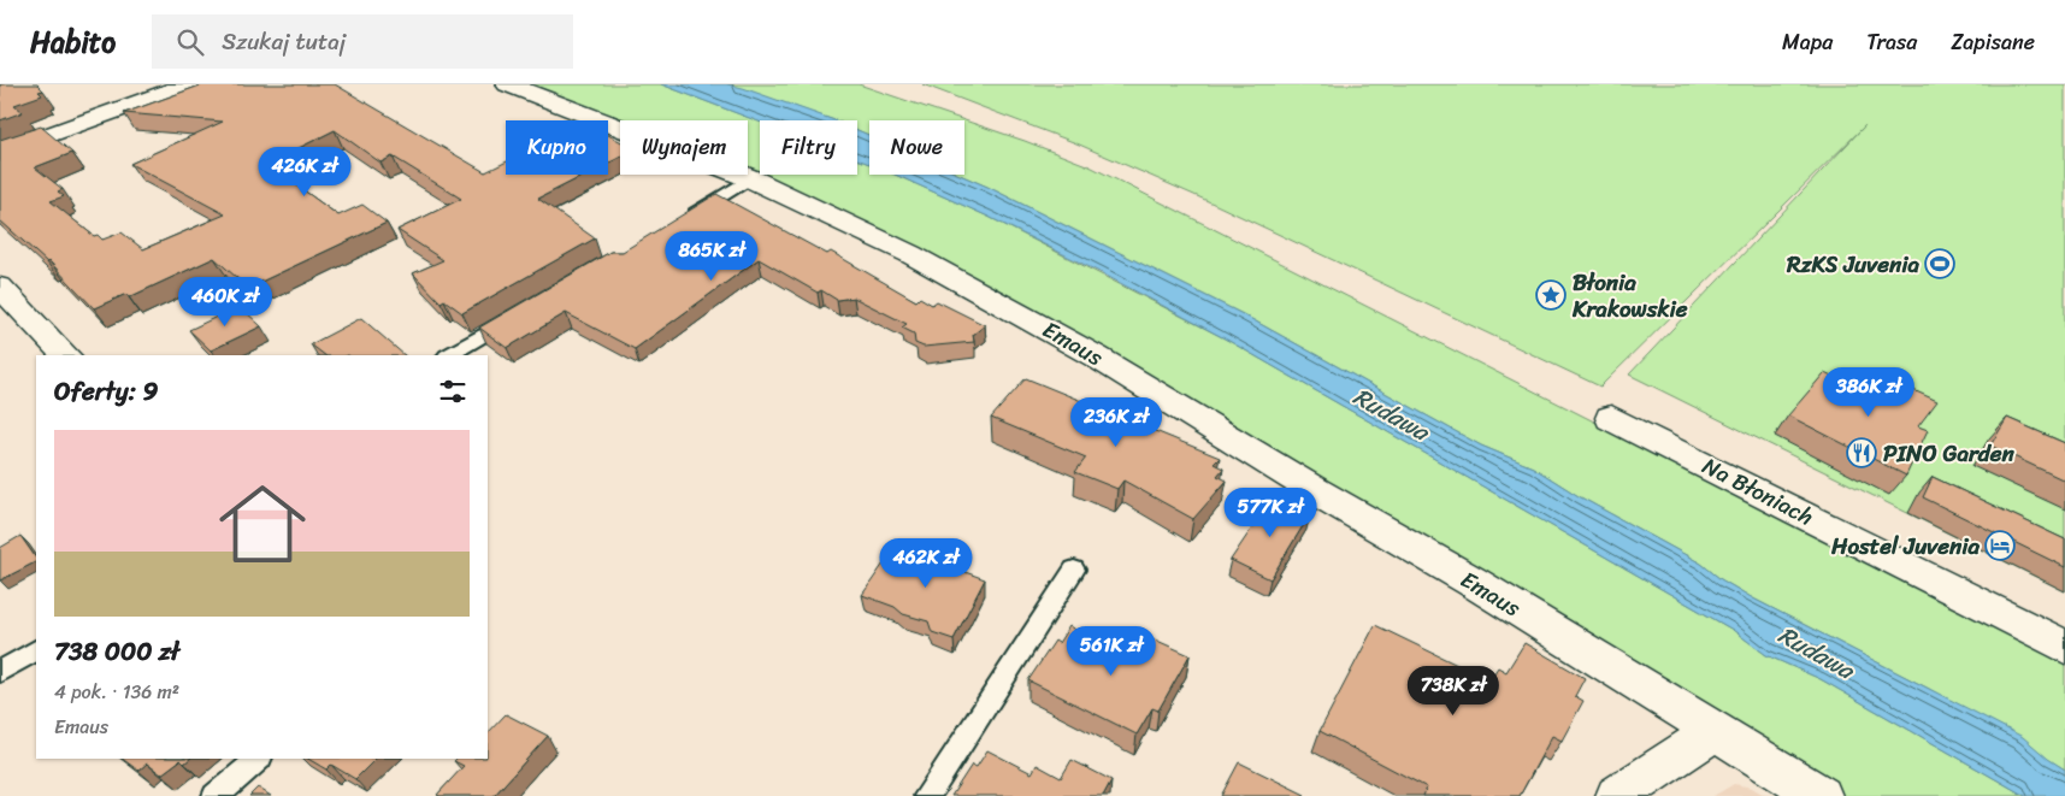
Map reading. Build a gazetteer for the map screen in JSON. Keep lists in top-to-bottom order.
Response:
{
  "streets": {
    "street": ["Emaus", "Na Błoniach"]
  },
  "water": ["Rudawa"],
  "places": {
    "sports": ["RzKS Juvenia"],
    "place": ["Błonia Krakowskie"],
    "restaurant": ["PINO Garden"],
    "hotel": ["Hostel Juvenia"]
  },
  "page": {
    "header": "Habito",
    "search": "Szukaj tutaj",
    "nav": ["Mapa", "Trasa", "Zapisane"],
    "chip": [
      "Kupno",
      "Wynajem",
      "Filtry",
      "Nowe"
    ],
    "price": [
      "426K zł",
      "865K zł",
      "460K zł",
      "386K zł",
      "236K zł",
      "577K zł",
      "462K zł",
      "561K zł",
      "738K zł"
    ],
    "heading": "Oferty: 9",
    "list": [
      {
        "name": "738 000 zł",
        "note": "4 pok. · 136 m² · Emaus"
      }
    ]
  }
}
